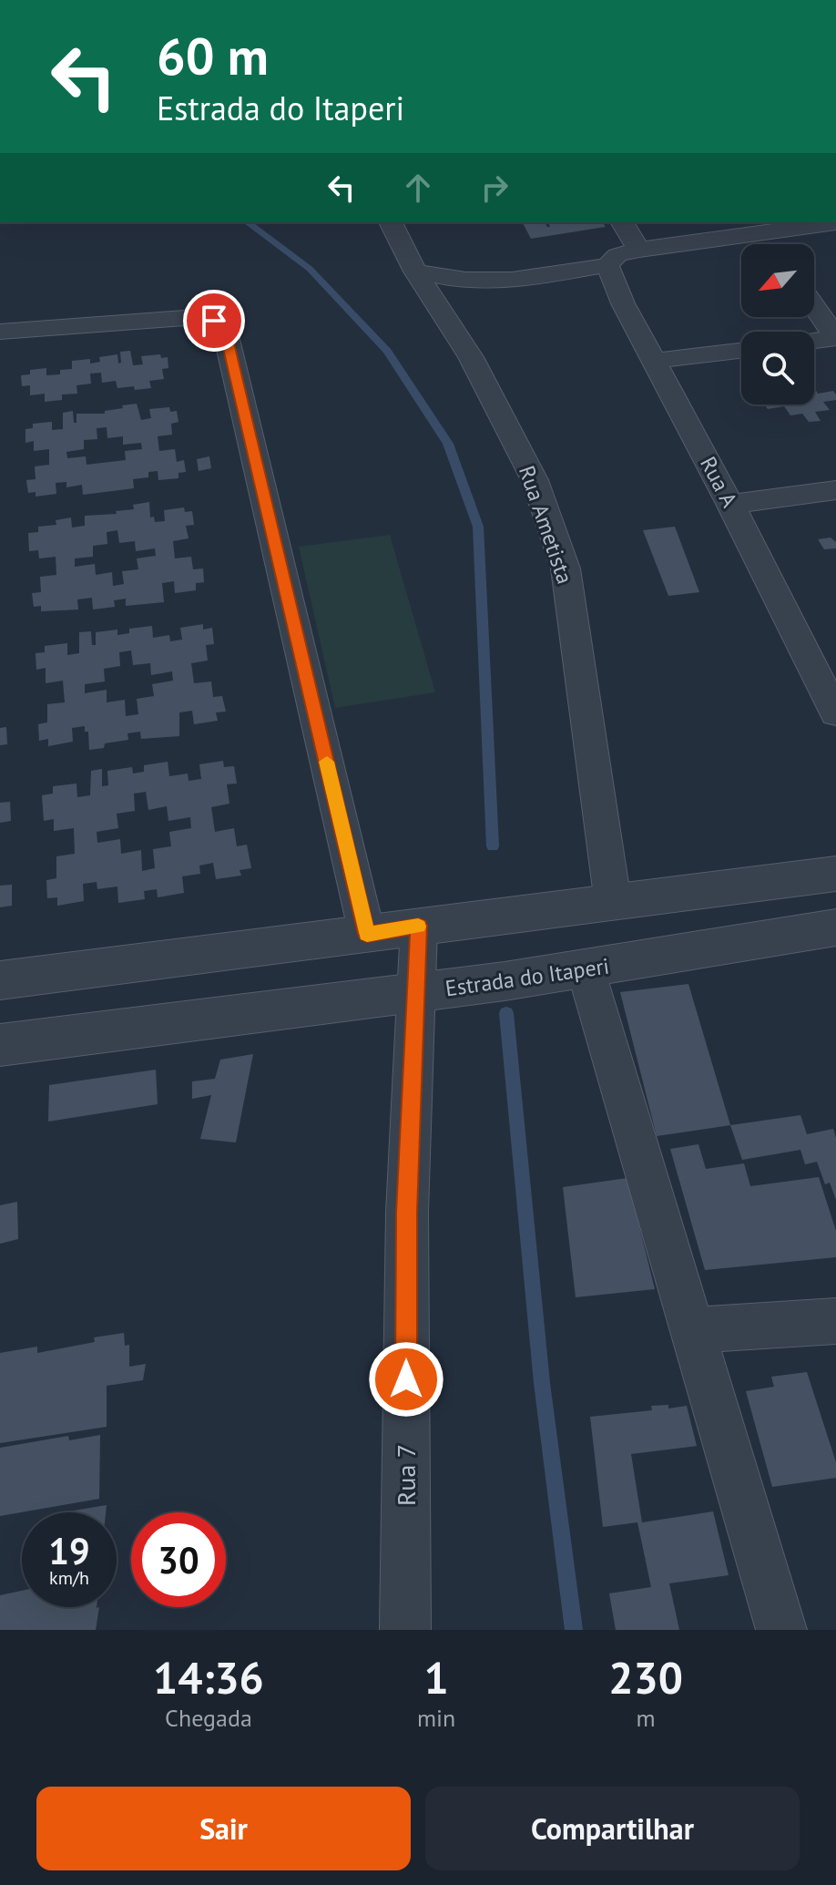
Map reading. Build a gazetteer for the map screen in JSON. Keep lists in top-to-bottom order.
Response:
{
  "streets": {
    "street": [
      "Rua A",
      "Rua Ametista",
      "Estrada do Itaperi",
      "Rua 7"
    ]
  },
  "crossings": [
    ["Estrada do Itaperi", "Rua 7"]
  ],
  "north": "bottom left",
  "page": {
    "turn": ["60 m", "Estrada do Itaperi"],
    "speed": "19 km/h",
    "limit": "30",
    "eta": [
      "14:36",
      "Chegada",
      "1",
      "min",
      "230",
      "m"
    ],
    "buttons": ["Sair", "Compartilhar"]
  }
}
